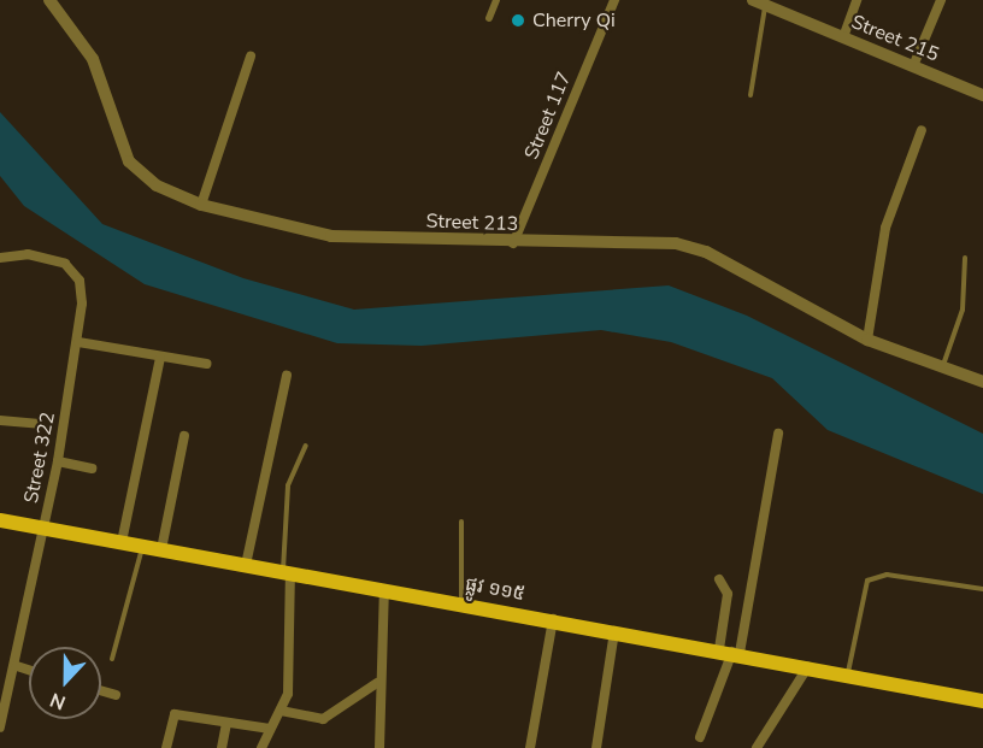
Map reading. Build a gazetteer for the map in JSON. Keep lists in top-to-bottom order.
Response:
{
  "streets": {
    "main road": ["ផ្លូវ ១១៥"],
    "street": [
      "Street 215",
      "Street 117",
      "Street 213",
      "Street 322"
    ]
  },
  "crossings": [
    ["Street 117", "Street 213"],
    ["Street 322", "ផ្លូវ ១១៥"]
  ],
  "places": ["Cherry Qi"],
  "north": "bottom"
}
